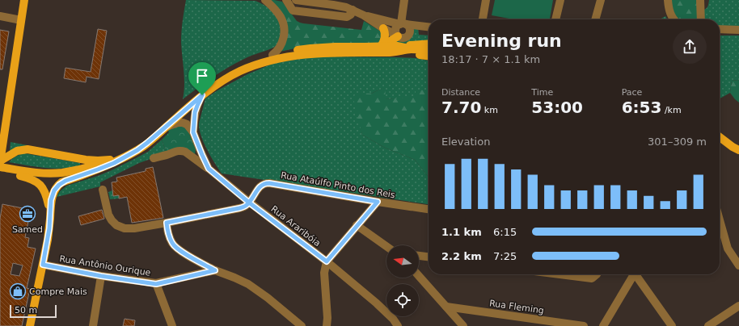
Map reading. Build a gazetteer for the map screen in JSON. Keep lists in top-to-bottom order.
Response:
{
  "streets": {
    "street": [
      "Rua Ataúlfo Pinto dos Reis",
      "Rua Araribóia",
      "Rua Antônio Ourique",
      "Rua Fleming"
    ]
  },
  "crossings": [
    ["Rua Ataúlfo Pinto dos Reis", "Rua Araribóia"]
  ],
  "places": {
    "office": ["Samed"],
    "shop": ["Compre Mais"]
  },
  "scale_bar": "50 m",
  "north": "left",
  "page": {
    "heading": ["Evening run", "18:17 · 7 × 1.1 km"],
    "stats": [
      ["Distance", "7.70 km"],
      ["Time", "53:00"],
      ["Pace", "6:53 /km"]
    ],
    "chart": ["Elevation", "301–309 m"],
    "list": [
      {
        "name": "1.1 km",
        "note": "6:15"
      },
      {
        "name": "2.2 km",
        "note": "7:25"
      }
    ],
    "scale": "50 m"
  }
}
